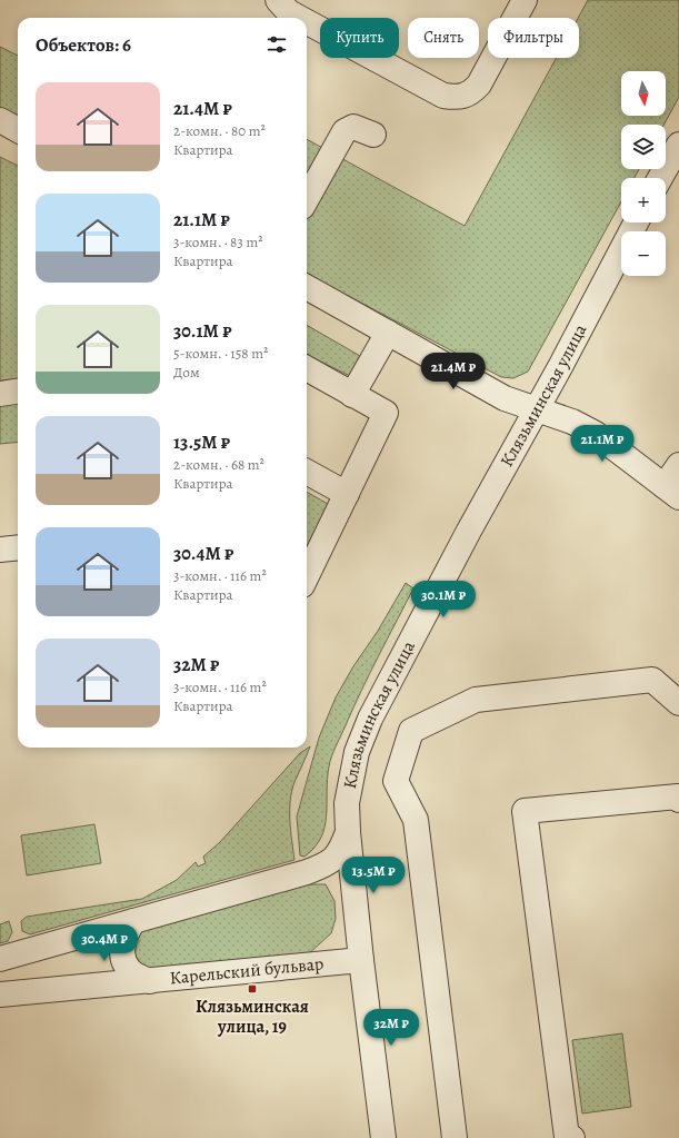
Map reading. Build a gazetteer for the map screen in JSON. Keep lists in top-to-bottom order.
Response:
{
  "streets": {
    "street": ["Клязьминская улица", "Карельский бульвар"]
  },
  "crossings": [
    ["Клязьминская улица", "Карельский бульвар"]
  ],
  "places": {
    "transit": ["Клязьминская улица, 19"]
  },
  "north": "bottom",
  "page": {
    "chip": ["Купить", "Снять", "Фильтры"],
    "heading": "Объектов: 6",
    "map_buttons": ["+", "−"],
    "list": [
      {
        "name": "21.4M ₽",
        "note": "2-комн. · 80 m² · Квартира"
      },
      {
        "name": "21.1M ₽",
        "note": "3-комн. · 83 m² · Квартира"
      },
      {
        "name": "30.1M ₽",
        "note": "5-комн. · 158 m² · Дом"
      },
      {
        "name": "13.5M ₽",
        "note": "2-комн. · 68 m² · Квартира"
      },
      {
        "name": "30.4M ₽",
        "note": "3-комн. · 116 m² · Квартира"
      },
      {
        "name": "32M ₽",
        "note": "3-комн. · 116 m² · Квартира"
      }
    ],
    "price": [
      "21.4M ₽",
      "21.1M ₽",
      "30.1M ₽",
      "13.5M ₽",
      "30.4M ₽",
      "32M ₽"
    ]
  }
}
